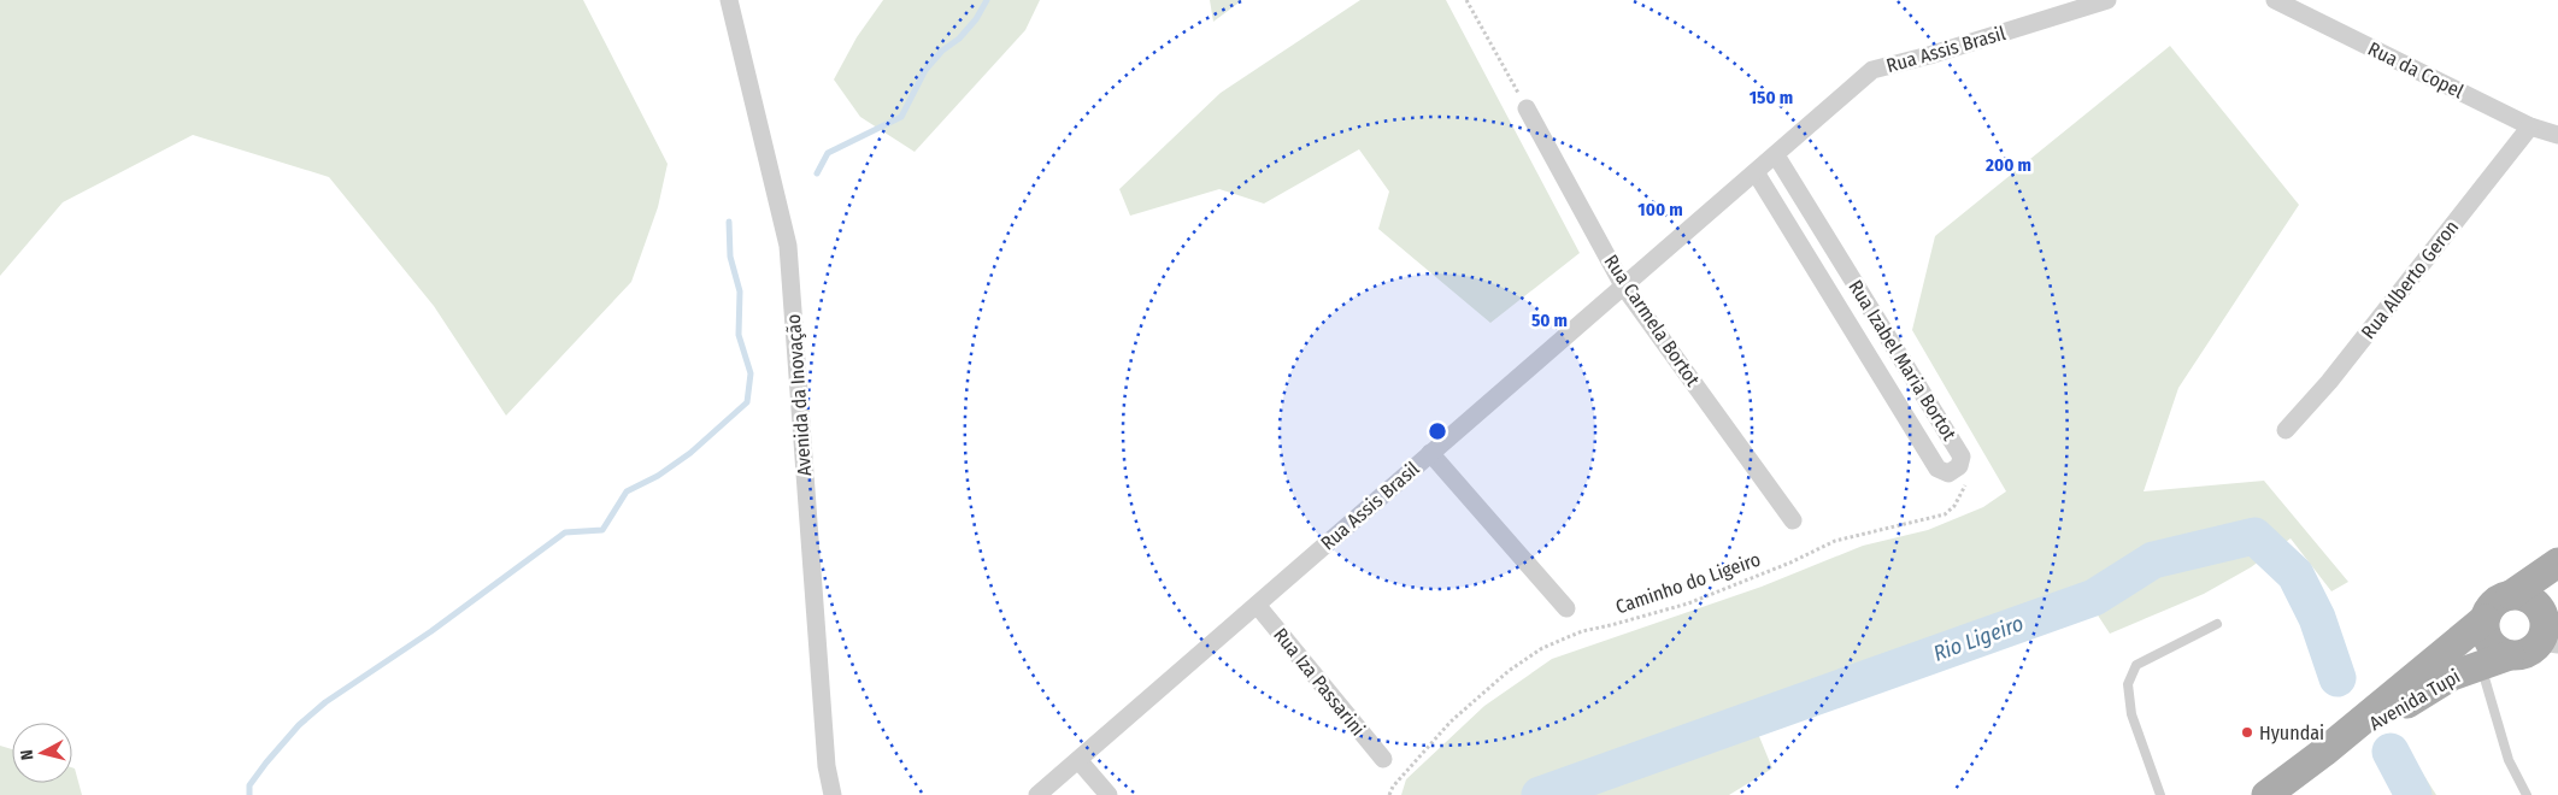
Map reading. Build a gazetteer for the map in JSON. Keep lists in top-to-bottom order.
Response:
{
  "streets": {
    "main road": ["Avenida Tupi"],
    "street": [
      "Rua Assis Brasil",
      "Rua da Copel",
      "Rua Alberto Geron",
      "Rua Carmela Bortot",
      "Rua Izabel Maria Bortot",
      "Avenida da Inovação",
      "Rua Iza Passarini"
    ],
    "path": ["Caminho do Ligeiro"]
  },
  "crossings": [
    ["Rua Assis Brasil", "Rua Carmela Bortot"],
    ["Rua Assis Brasil", "Rua Izabel Maria Bortot"],
    ["Rua Assis Brasil", "Rua Iza Passarini"],
    ["Rua da Copel", "Rua Alberto Geron"],
    ["Rua Izabel Maria Bortot", "Caminho do Ligeiro"]
  ],
  "water": ["Rio Ligeiro"],
  "places": ["Hyundai"],
  "north": "left",
  "rings": [
    "150 m",
    "200 m",
    "100 m",
    "50 m"
  ]
}
